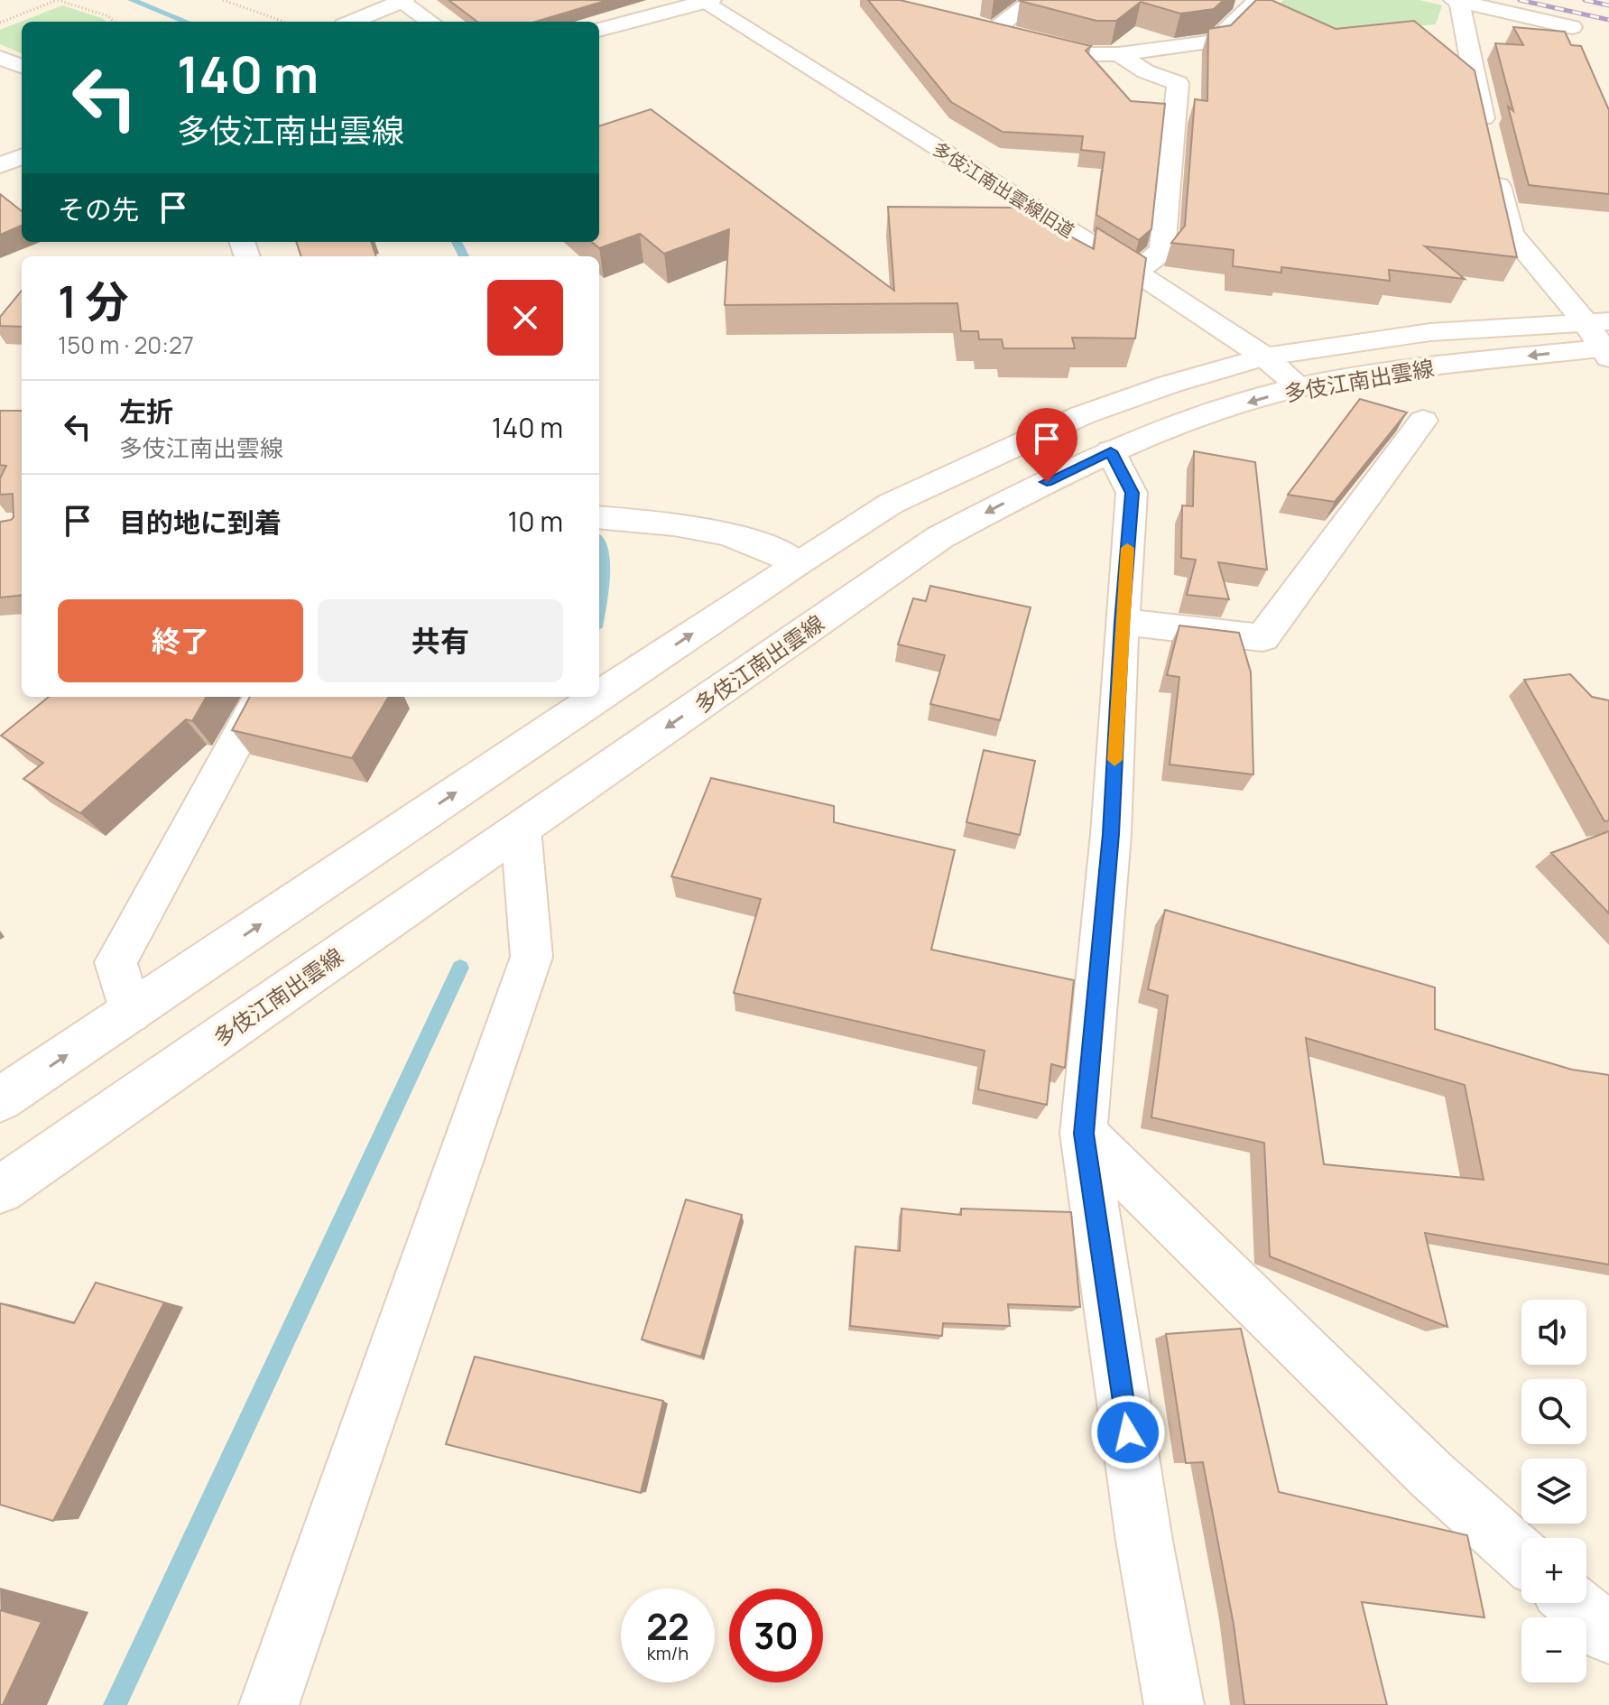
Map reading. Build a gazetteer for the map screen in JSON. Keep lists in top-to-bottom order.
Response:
{
  "streets": {
    "street": ["多伎江南出雲線旧道", "多伎江南出雲線"]
  },
  "crossings": [
    ["多伎江南出雲線旧道", "多伎江南出雲線"]
  ],
  "page": {
    "turn": ["140 m", "多伎江南出雲線"],
    "then": "その先",
    "heading": ["1 分", "150 m · 20:27"],
    "list": [
      {
        "name": "左折",
        "note": "多伎江南出雲線",
        "value": "140 m"
      },
      {
        "name": "目的地に到着",
        "value": "10 m"
      }
    ],
    "buttons": ["終了", "共有"],
    "map_buttons": ["+", "−"],
    "speed": "22 km/h",
    "limit": "30"
  }
}
